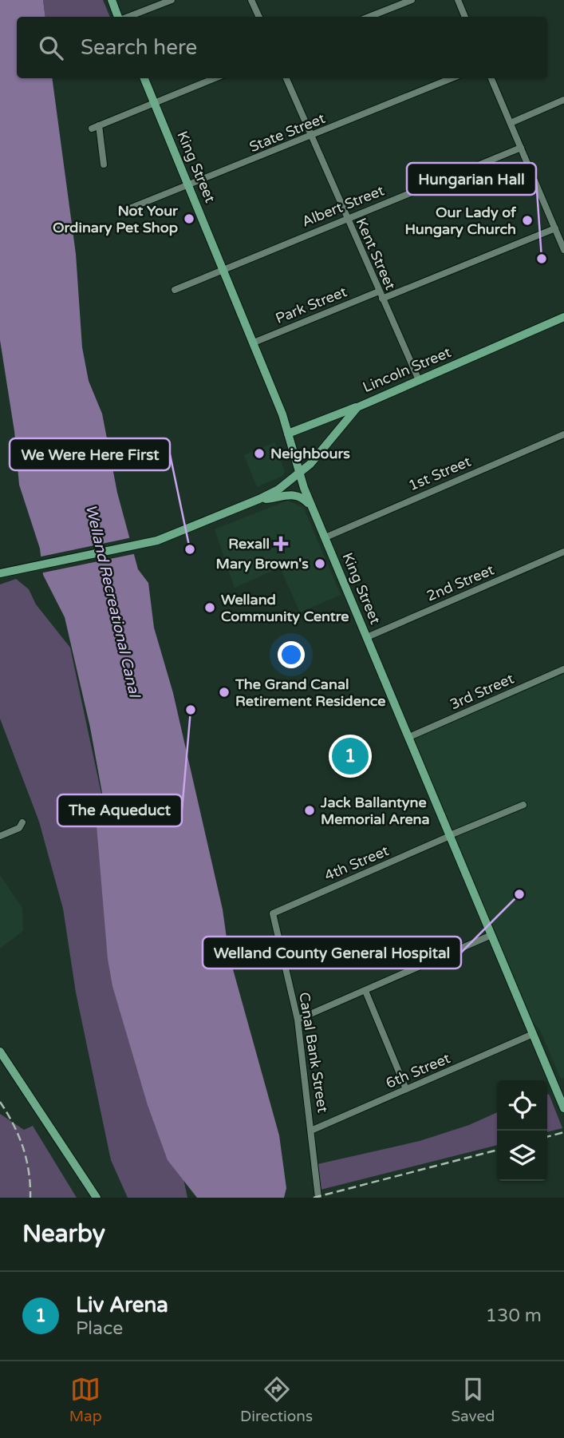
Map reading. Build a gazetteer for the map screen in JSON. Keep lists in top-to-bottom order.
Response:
{
  "streets": {
    "main road": ["King Street", "Lincoln Street"],
    "street": [
      "State Street",
      "Albert Street",
      "Kent Street",
      "Park Street",
      "1st Street",
      "2nd Street",
      "3rd Street",
      "4th Street",
      "Canal Bank Street",
      "6th Street"
    ]
  },
  "crossings": [
    ["State Street", "King Street"],
    ["State Street", "Kent Street"],
    ["King Street", "Albert Street"],
    ["King Street", "Park Street"],
    ["King Street", "Lincoln Street"],
    ["King Street", "1st Street"],
    ["King Street", "2nd Street"],
    ["King Street", "3rd Street"],
    ["King Street", "4th Street"],
    ["King Street", "6th Street"],
    ["Albert Street", "Kent Street"],
    ["Kent Street", "Park Street"],
    ["Kent Street", "Lincoln Street"],
    ["4th Street", "Canal Bank Street"],
    ["Canal Bank Street", "6th Street"]
  ],
  "water": ["Welland Recreational Canal"],
  "places": {
    "other": [
      "Not Your Ordinary Pet Shop",
      "Our Lady of Hungary Church",
      "Hungarian Hall",
      "Neighbours",
      "We Were Here First",
      "Mary Brown's",
      "Welland Community Centre",
      "The Grand Canal Retirement Residence",
      "The Aqueduct",
      "Jack Ballantyne Memorial Arena",
      "Welland County General Hospital"
    ],
    "health": ["Rexall"]
  },
  "page": {
    "search": "Search here",
    "pins": "1",
    "heading": "Nearby",
    "list": [
      {
        "mark": "1",
        "name": "Liv Arena",
        "note": "Place",
        "value": "130 m"
      }
    ],
    "nav": ["Map", "Directions", "Saved"]
  }
}
